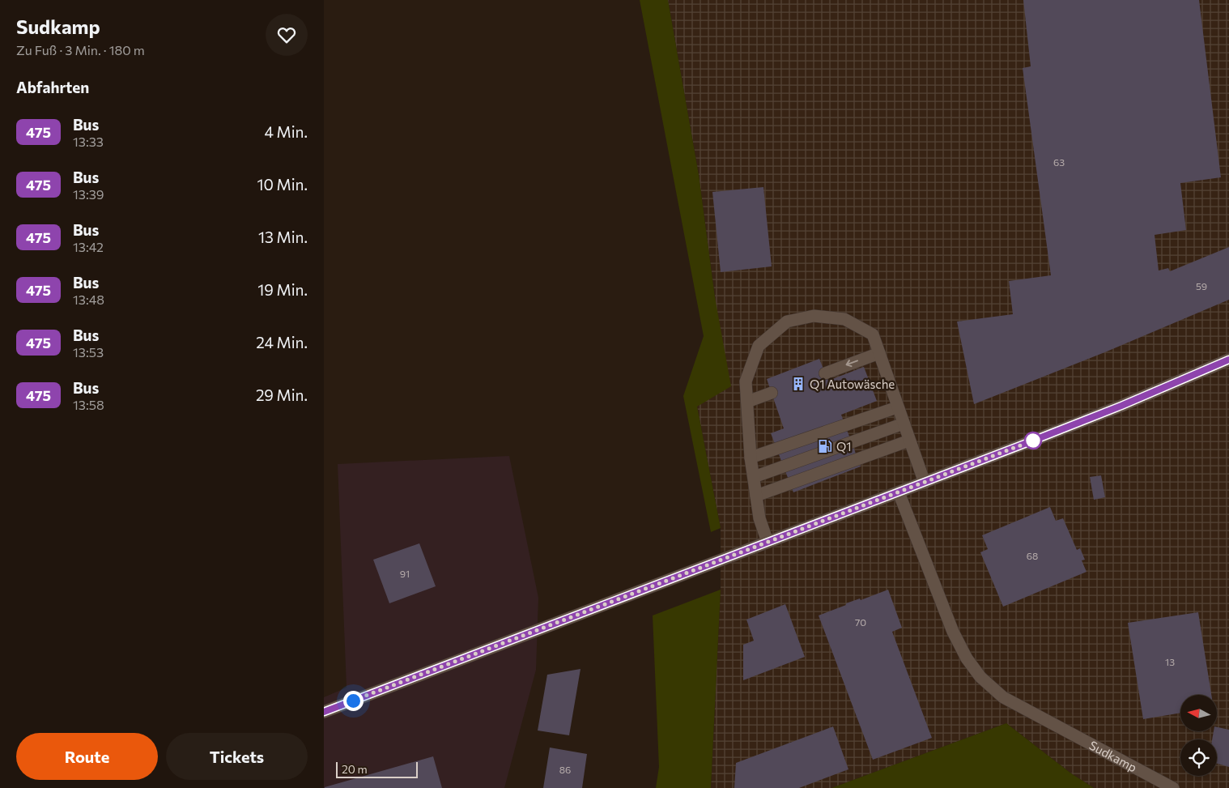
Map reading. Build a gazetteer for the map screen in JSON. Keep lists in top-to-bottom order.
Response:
{
  "streets": {
    "main road": ["Sudkamp"]
  },
  "places": {
    "building": ["Q1 Autowäsche"],
    "fuel station": ["Q1"]
  },
  "lines": ["bus line 475"],
  "house_numbers": [
    "63",
    "59",
    "68",
    "91",
    "70",
    "13",
    "86"
  ],
  "scale_bar": "20 m",
  "north": "left",
  "page": {
    "heading": [
      ["Sudkamp", "Zu Fuß · 3 Min. · 180 m"],
      "Abfahrten"
    ],
    "list": [
      {
        "mark": "475",
        "name": "Bus",
        "note": "13:33",
        "value": "4 Min."
      },
      {
        "mark": "475",
        "name": "Bus",
        "note": "13:39",
        "value": "10 Min."
      },
      {
        "mark": "475",
        "name": "Bus",
        "note": "13:42",
        "value": "13 Min."
      },
      {
        "mark": "475",
        "name": "Bus",
        "note": "13:48",
        "value": "19 Min."
      },
      {
        "mark": "475",
        "name": "Bus",
        "note": "13:53",
        "value": "24 Min."
      },
      {
        "mark": "475",
        "name": "Bus",
        "note": "13:58",
        "value": "29 Min."
      }
    ],
    "buttons": ["Route", "Tickets"],
    "scale": "20 m"
  }
}
